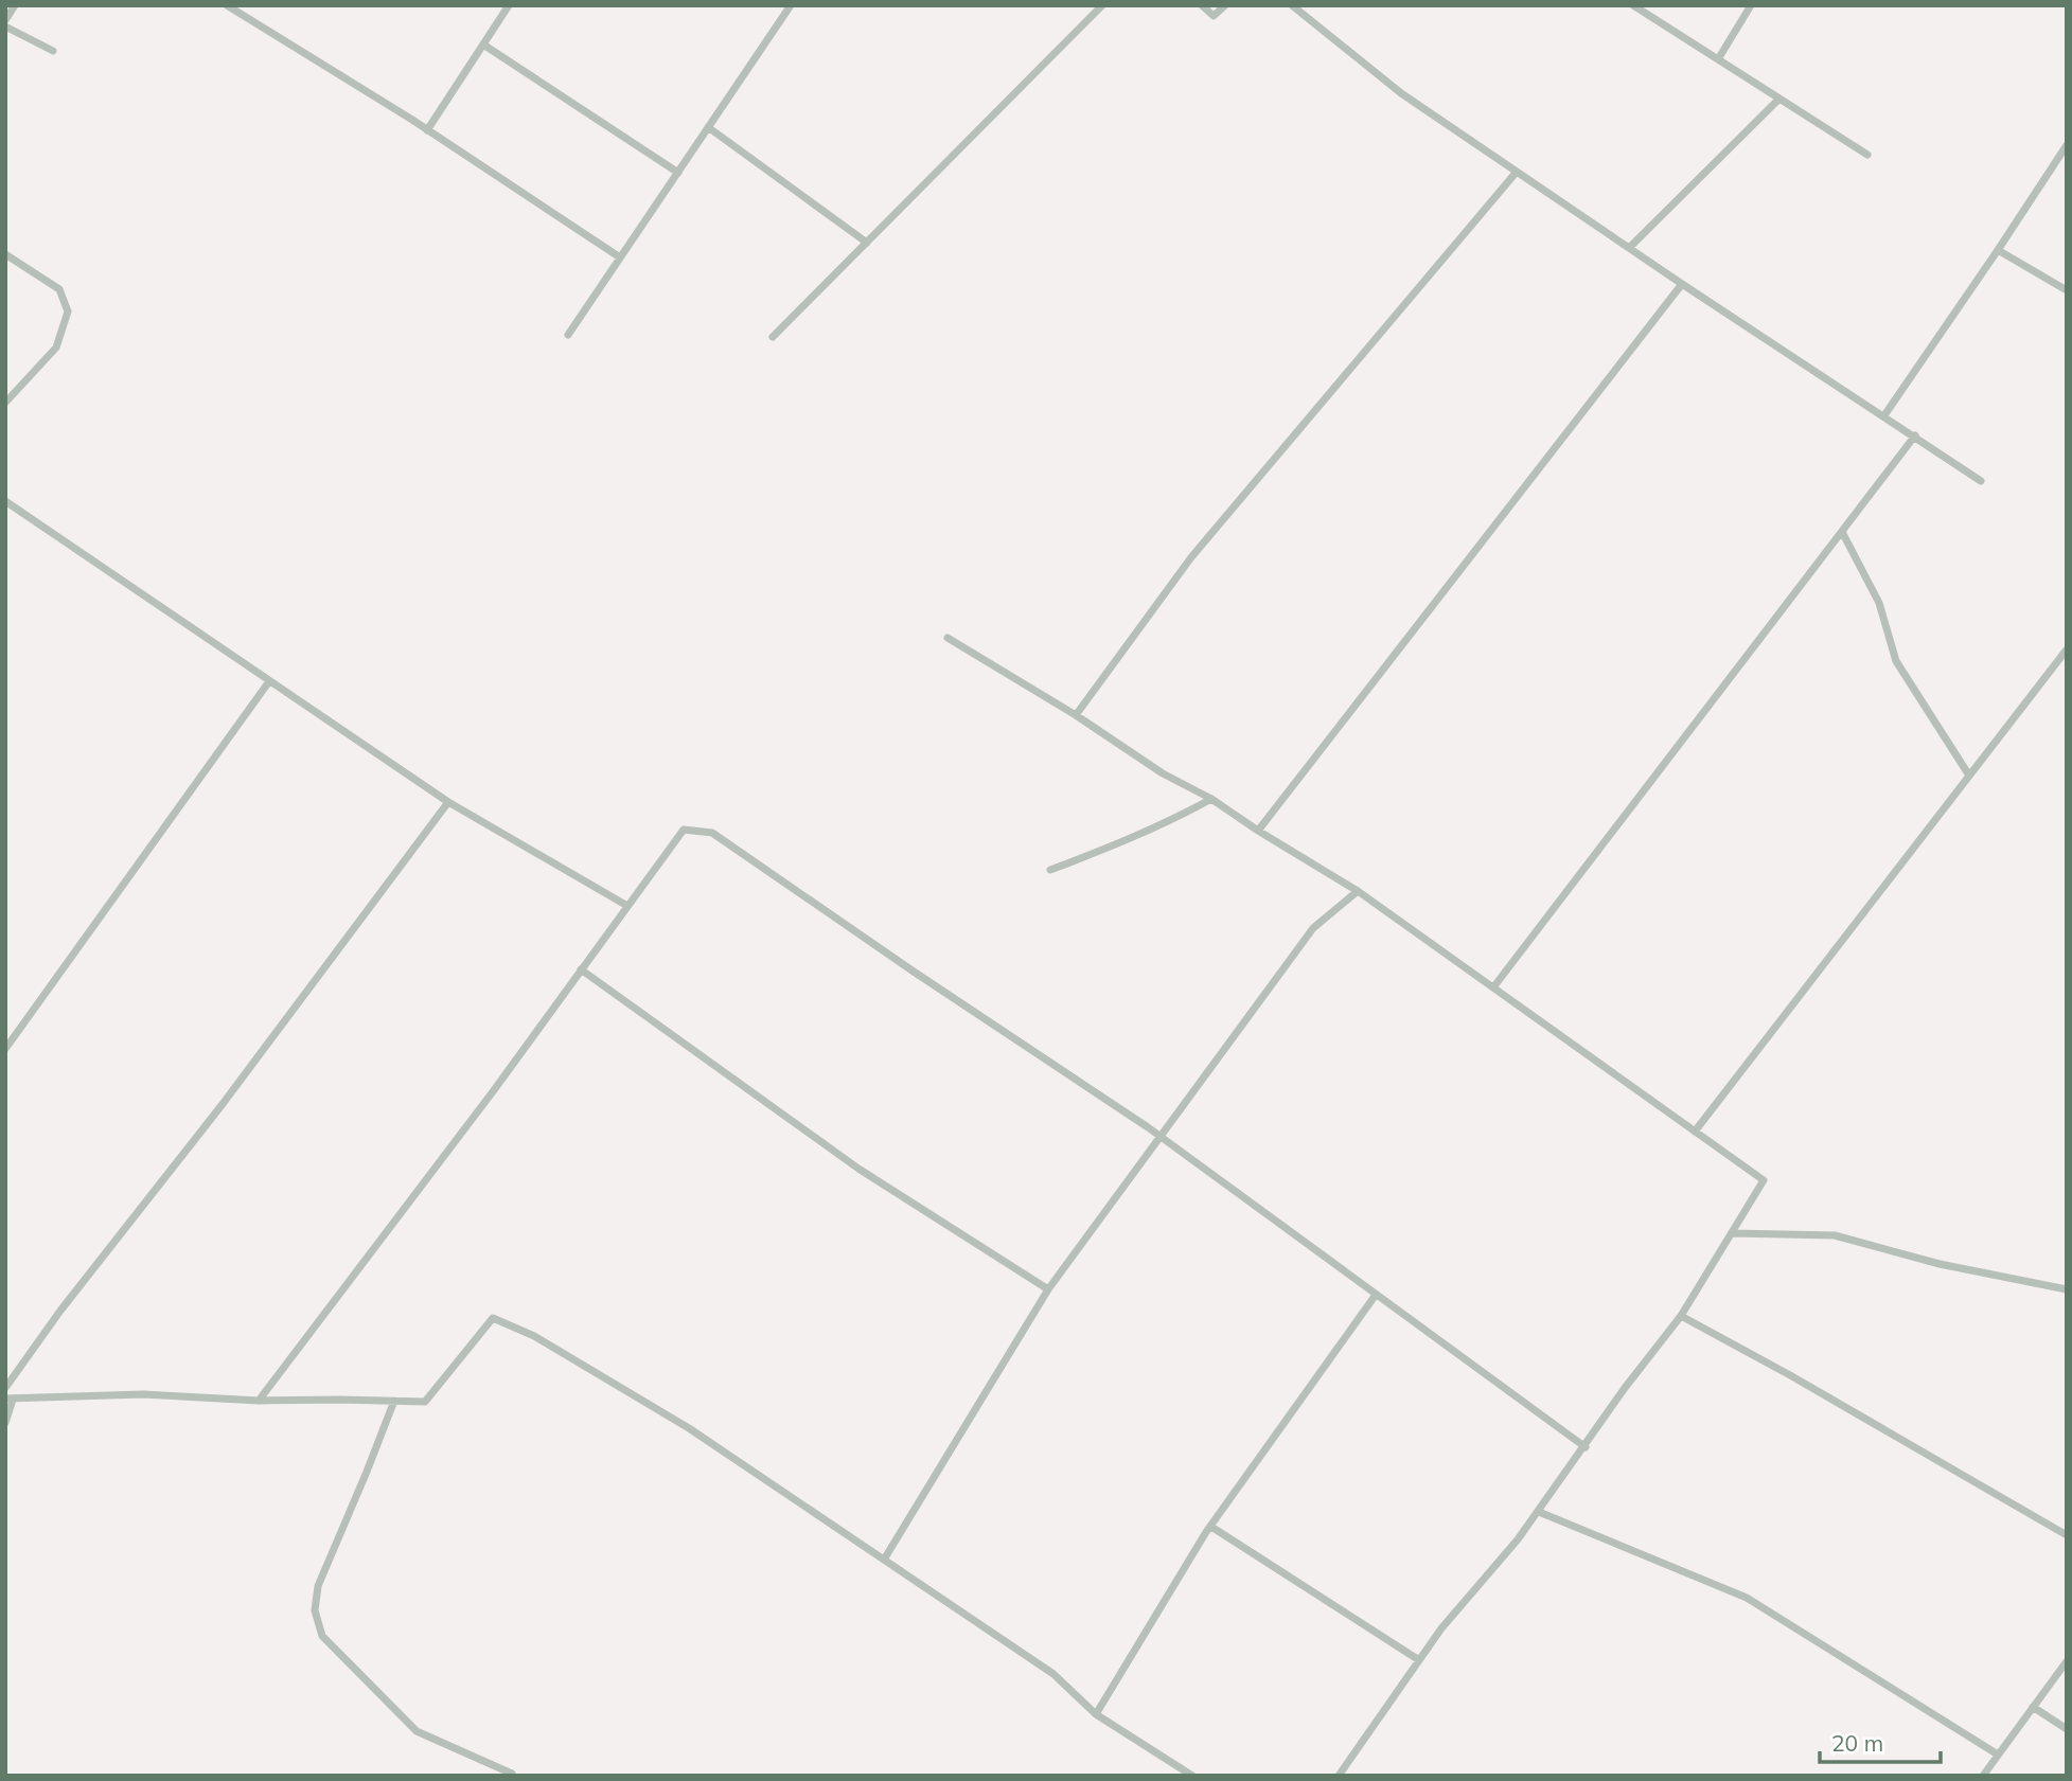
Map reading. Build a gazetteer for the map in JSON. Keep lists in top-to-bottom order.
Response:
{
  "scale_bar": "20 m"
}
